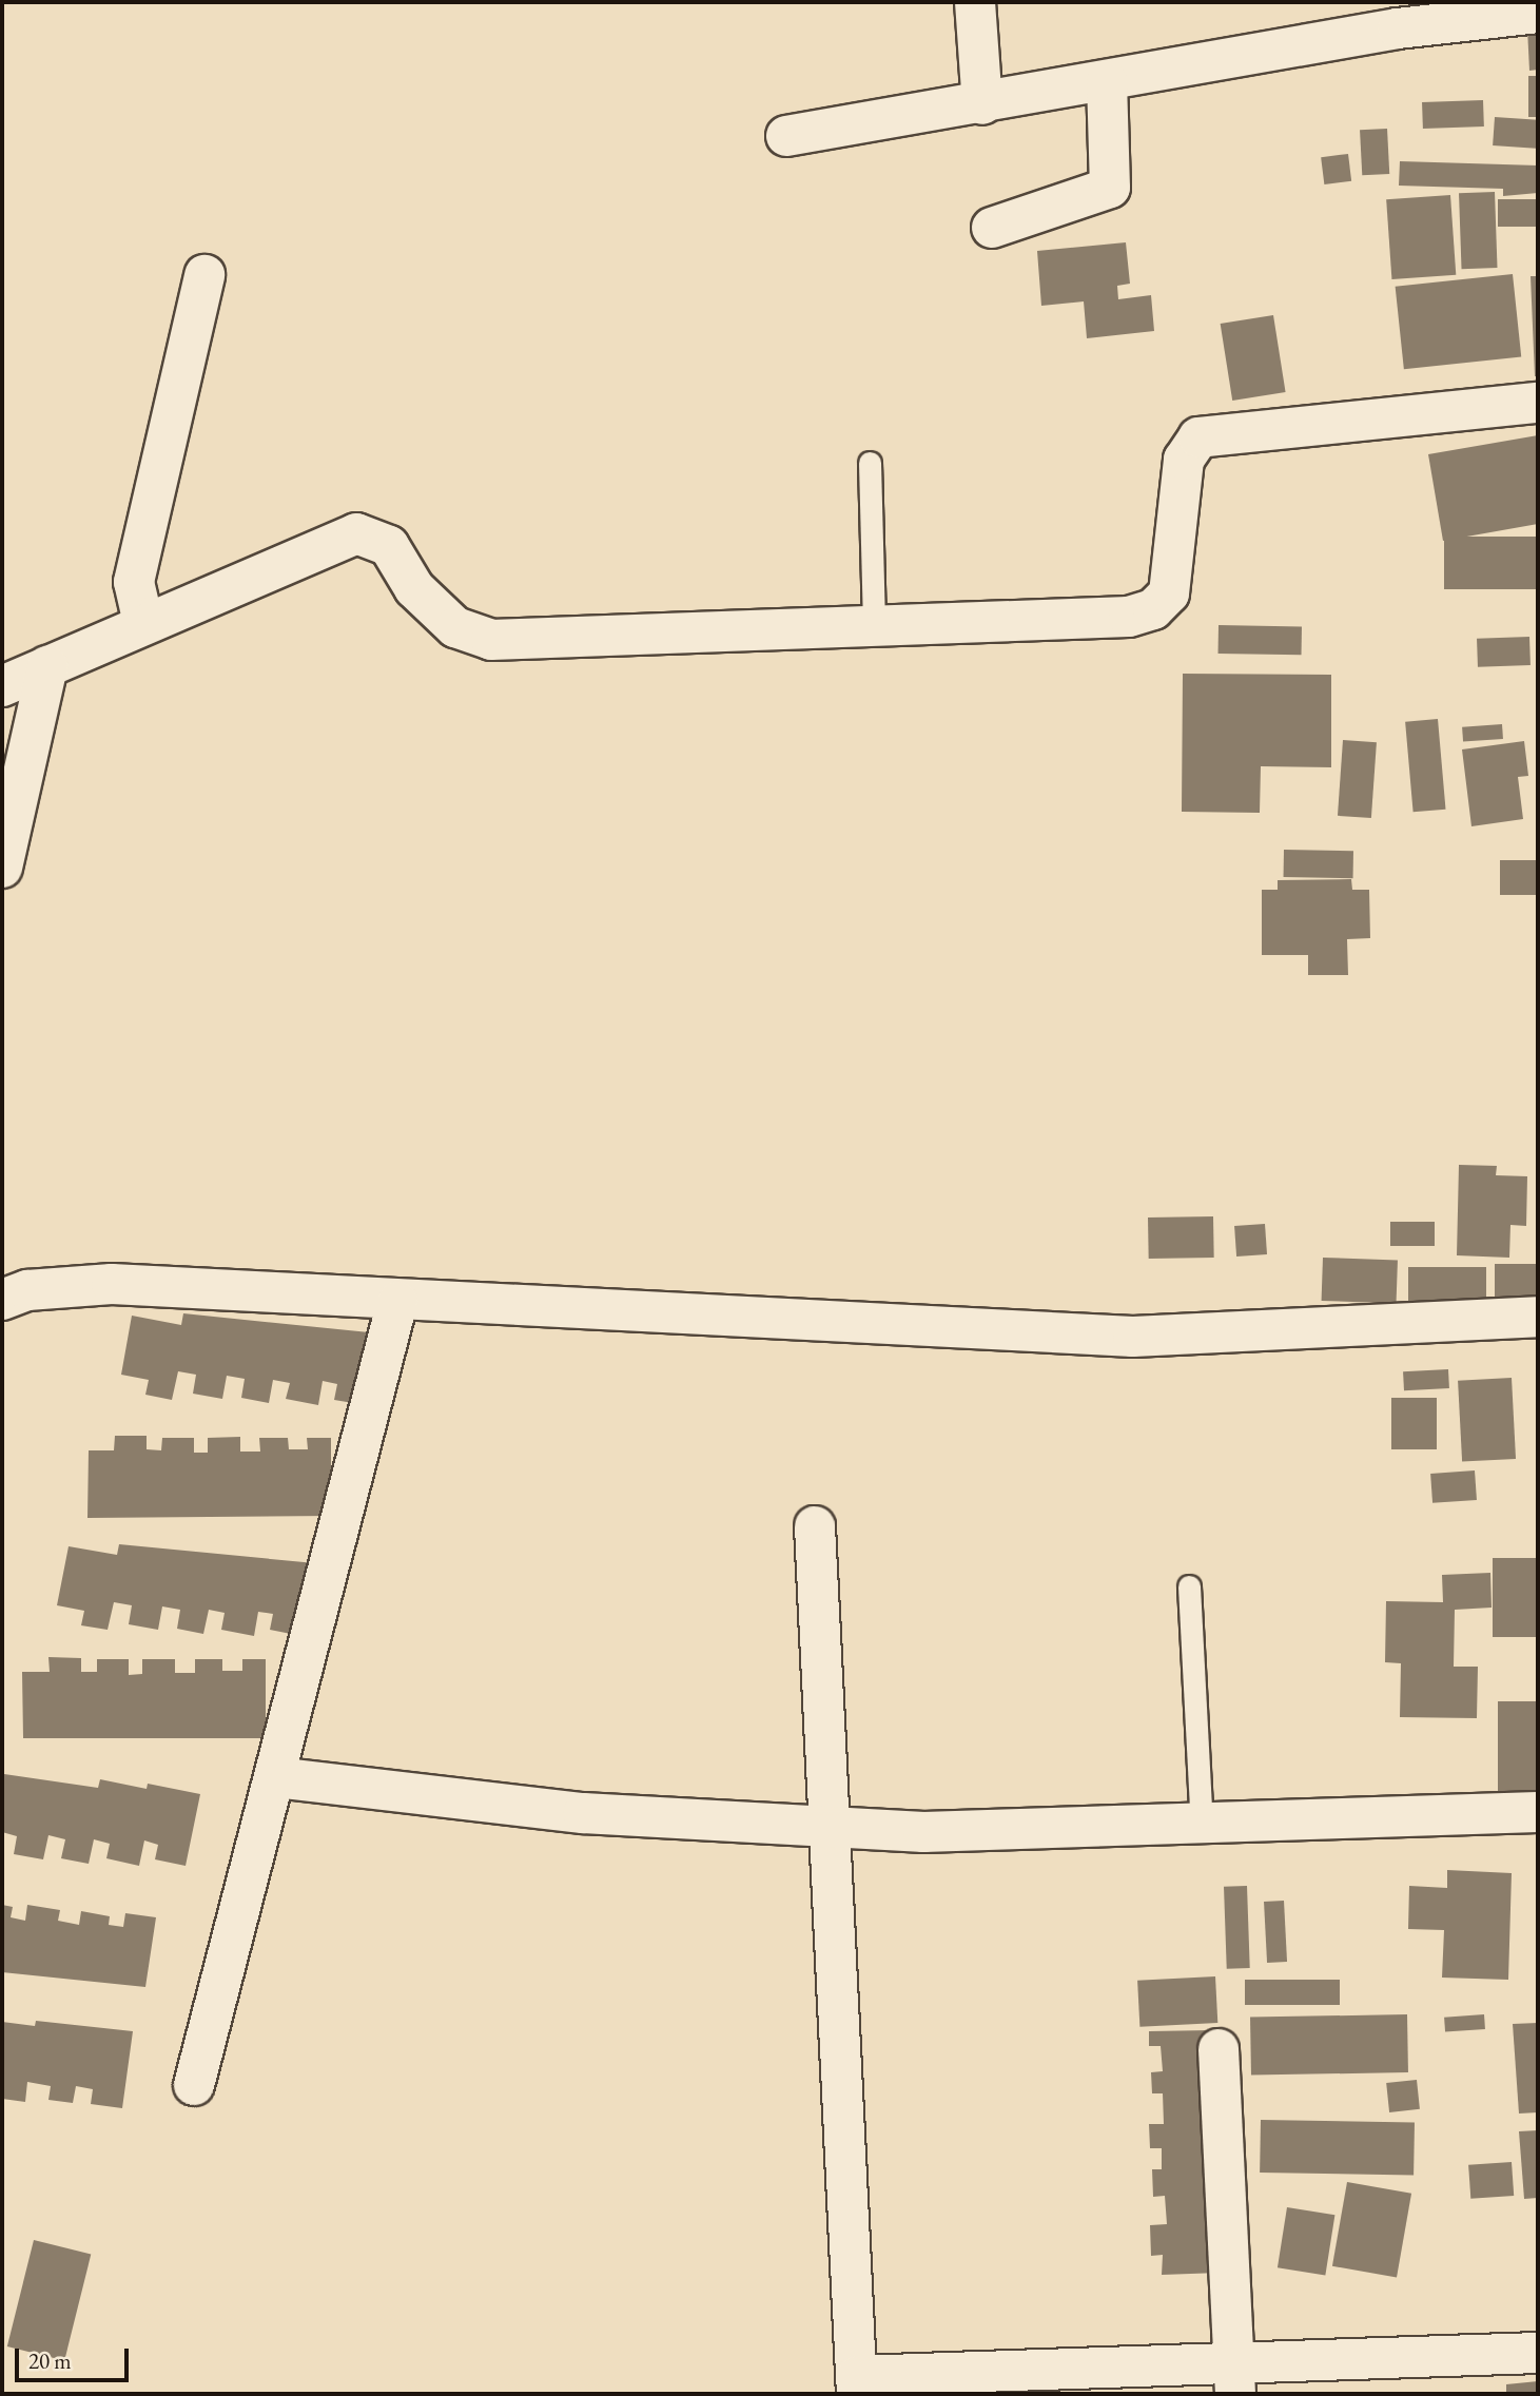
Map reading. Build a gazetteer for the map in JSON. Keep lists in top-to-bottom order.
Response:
{
  "scale_bar": "20 m"
}
